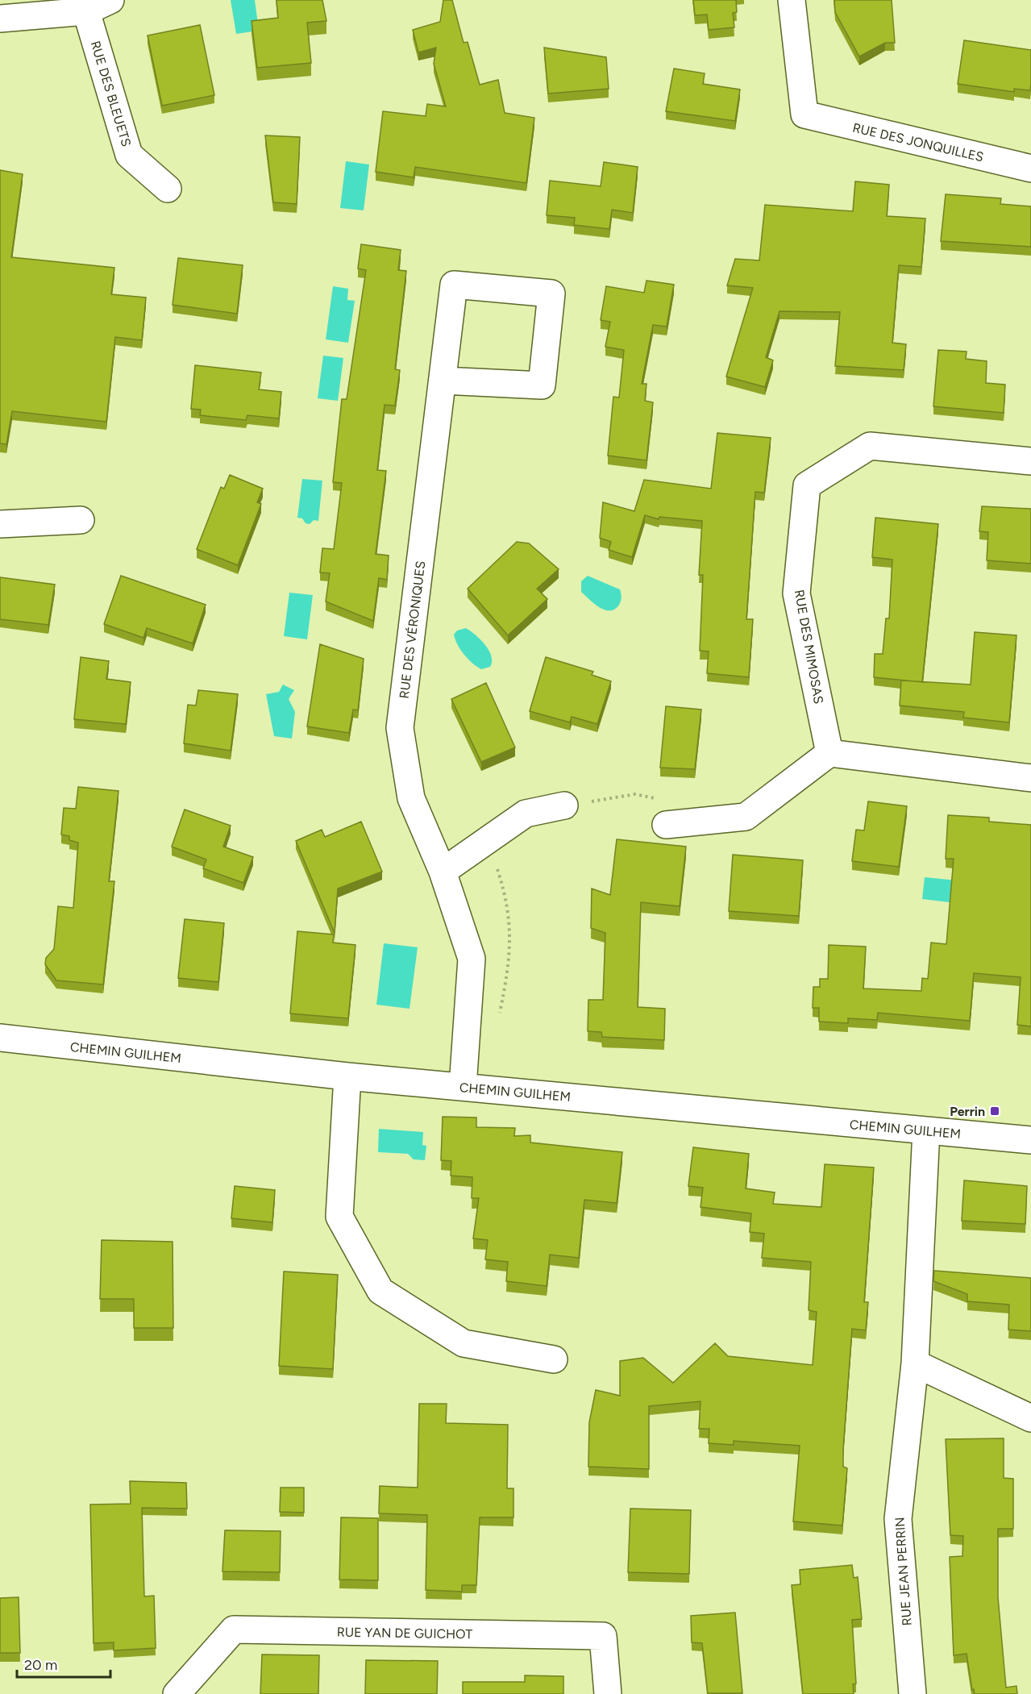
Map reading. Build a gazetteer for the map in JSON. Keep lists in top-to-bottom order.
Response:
{
  "streets": {
    "street": [
      "RUE DES BLEUETS",
      "RUE DES JONQUILLES",
      "RUE DES VÉRONIQUES",
      "RUE DES MIMOSAS",
      "CHEMIN GUILHEM",
      "RUE JEAN PERRIN",
      "RUE YAN DE GUICHOT"
    ]
  },
  "crossings": [
    ["RUE DES VÉRONIQUES", "CHEMIN GUILHEM"],
    ["CHEMIN GUILHEM", "RUE JEAN PERRIN"]
  ],
  "places": {
    "transit": ["Perrin"]
  },
  "scale_bar": "20 m"
}
